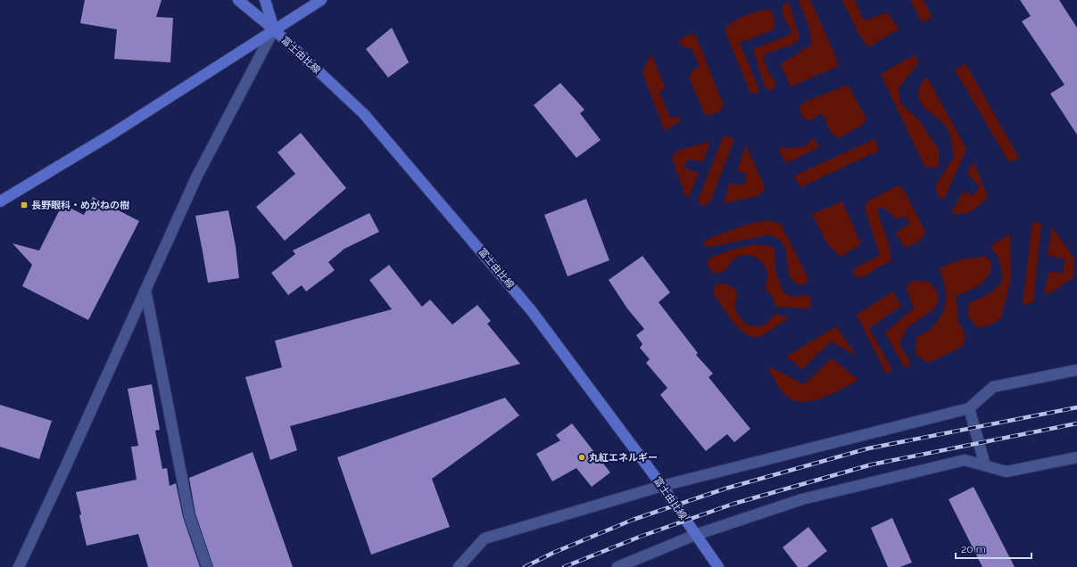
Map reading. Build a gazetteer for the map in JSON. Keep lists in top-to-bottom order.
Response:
{
  "streets": {
    "main road": ["富士由比線"]
  },
  "places": {
    "transit": ["長野眼科・めがねの樹"],
    "other": ["丸紅エネルギー"]
  },
  "scale_bar": "20 m"
}
